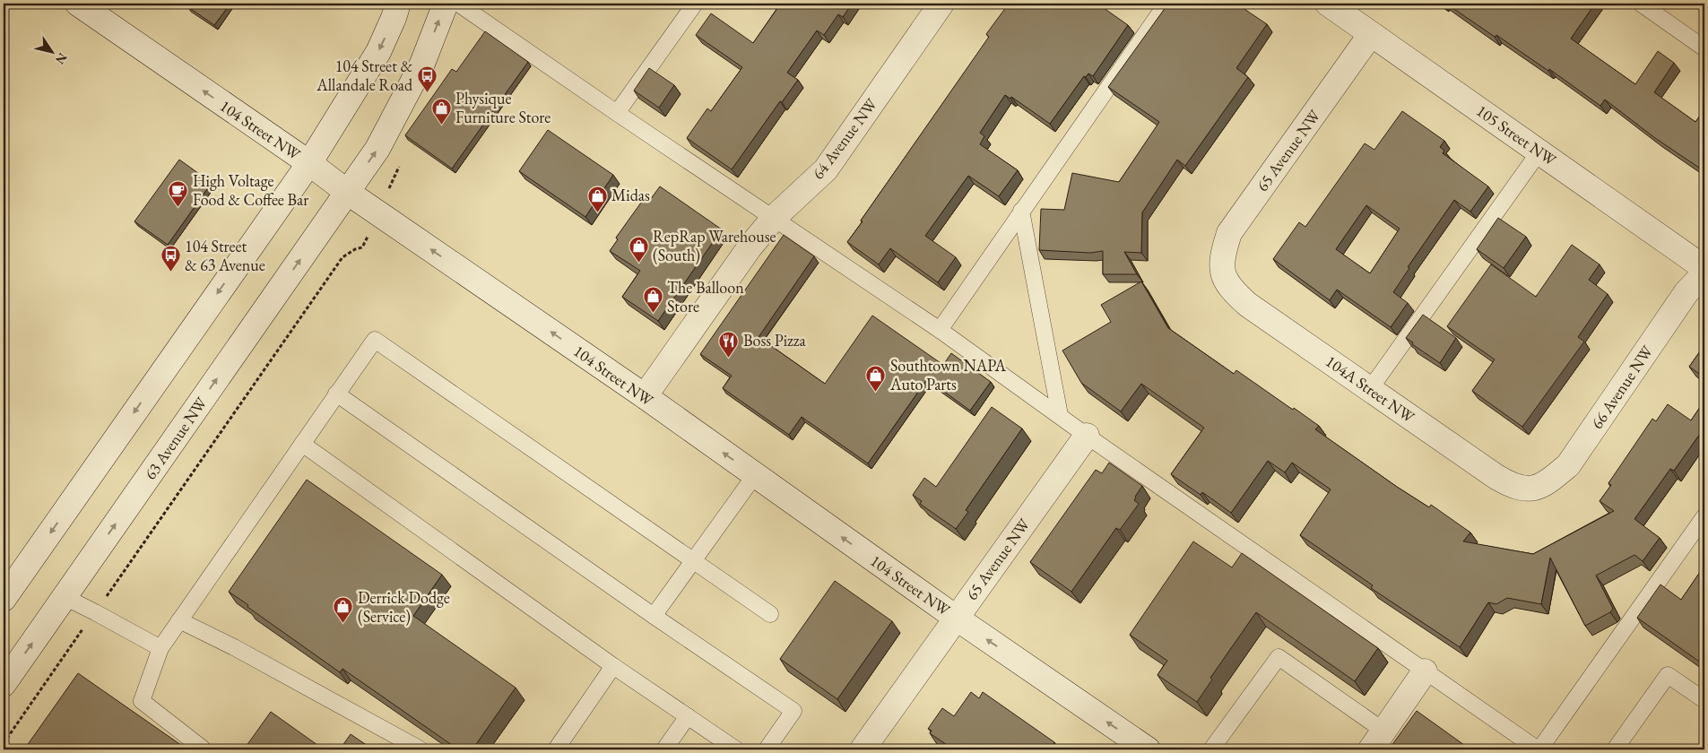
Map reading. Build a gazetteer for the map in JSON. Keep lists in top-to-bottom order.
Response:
{
  "streets": {
    "main road": [
      "104 Street NW",
      "105 Street NW",
      "64 Avenue NW",
      "65 Avenue NW",
      "66 Avenue NW",
      "104A Street NW",
      "63 Avenue NW"
    ]
  },
  "crossings": [
    ["104 Street NW", "64 Avenue NW"],
    ["104 Street NW", "65 Avenue NW"],
    ["104 Street NW", "63 Avenue NW"],
    ["105 Street NW", "65 Avenue NW"],
    ["65 Avenue NW", "104A Street NW"],
    ["66 Avenue NW", "104A Street NW"]
  ],
  "one_way": ["104 Street NW"],
  "places": {
    "bus stop": ["104 Street & Allandale Road", "104 Street & 63 Avenue"],
    "shop": [
      "Physique Furniture Store",
      "Midas",
      "RepRap Warehouse (South)",
      "The Balloon Store",
      "Southtown NAPA Auto Parts",
      "Derrick Dodge (Service)"
    ],
    "cafe": ["High Voltage Food & Coffee Bar"],
    "restaurant": ["Boss Pizza"]
  },
  "north": "bottom right"
}
